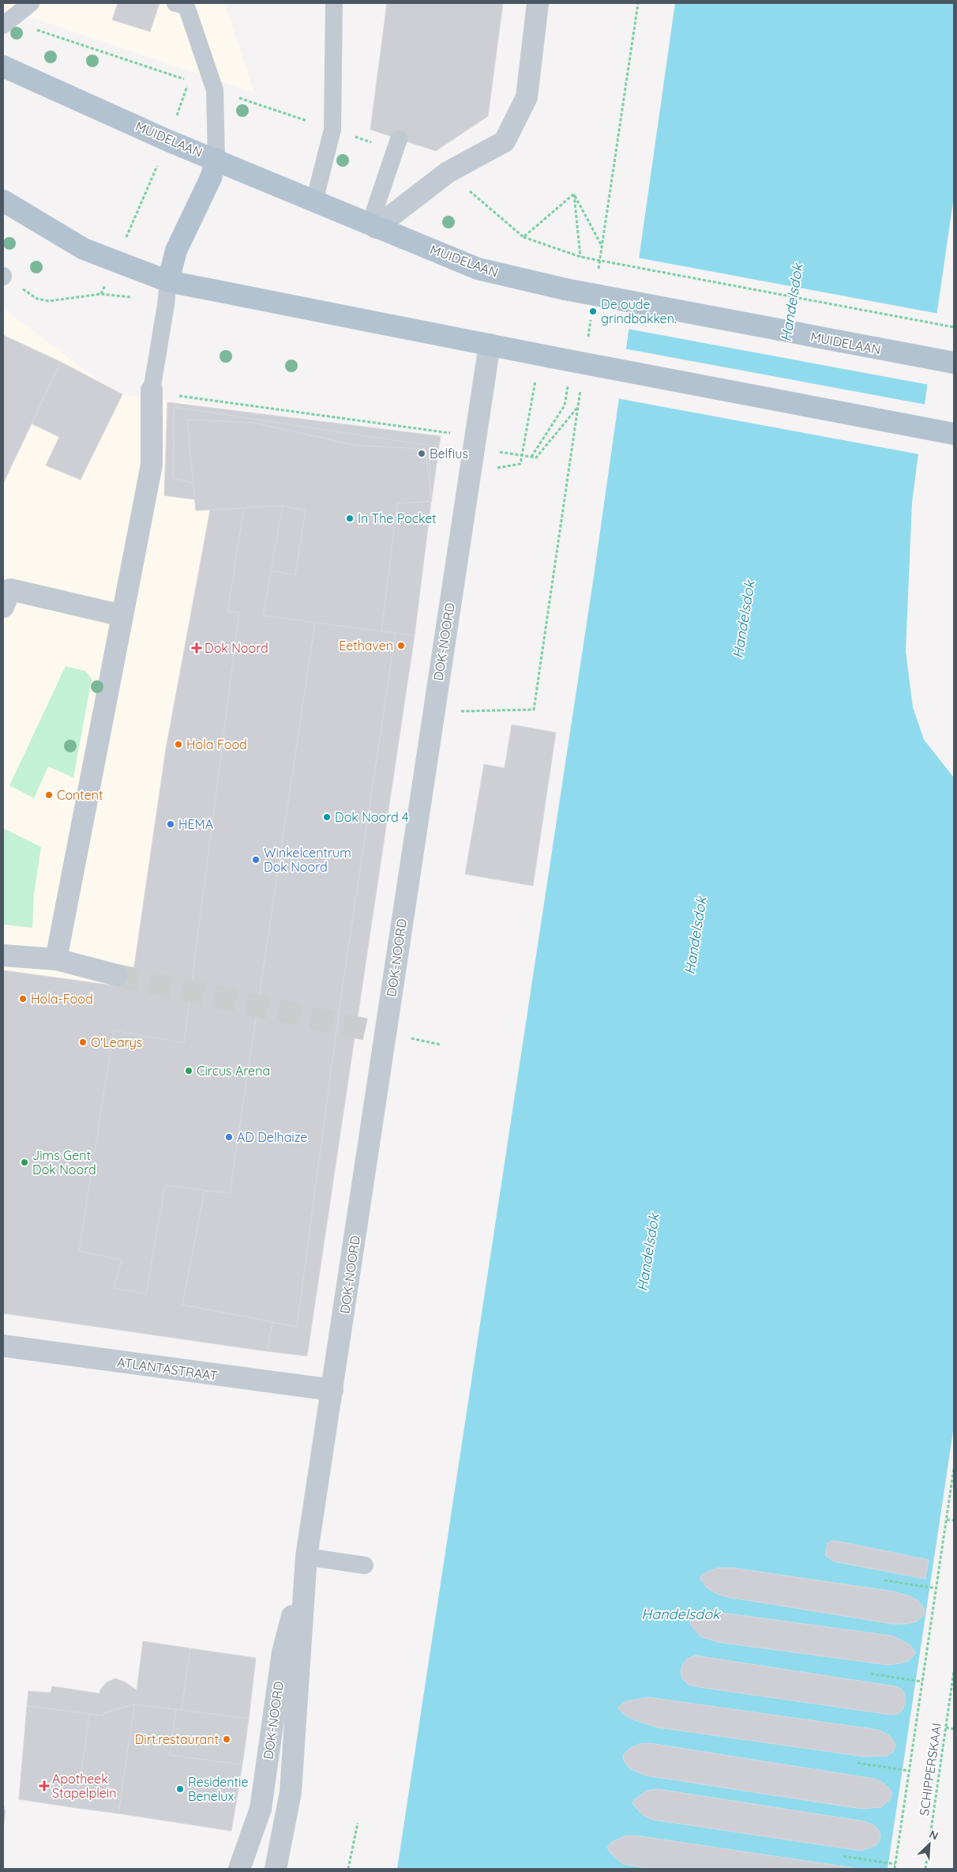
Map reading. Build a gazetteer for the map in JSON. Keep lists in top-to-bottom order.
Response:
{
  "streets": {
    "main road": ["MUIDELAAN"],
    "street": ["DOK-NOORD", "ATLANTASTRAAT"],
    "path": ["SCHIPPERSKAAI"]
  },
  "crossings": [
    ["DOK-NOORD", "ATLANTASTRAAT"]
  ],
  "water": ["Handelsdok"],
  "places": {
    "other": [
      "De oude grindbakken.",
      "Belfius",
      "In The Pocket",
      "Eethaven",
      "Hola Food",
      "Content",
      "Dok Noord 4",
      "HEMA",
      "Winkelcentrum Dok Noord",
      "Hola-Food",
      "O'Learys",
      "Circus Arena",
      "AD Delhaize",
      "Jims Gent Dok Noord",
      "Dirt.restaurant",
      "Residentie Benelux"
    ],
    "health": ["Dok Noord", "Apotheek Stapelplein"]
  },
  "north": "top right"
}
